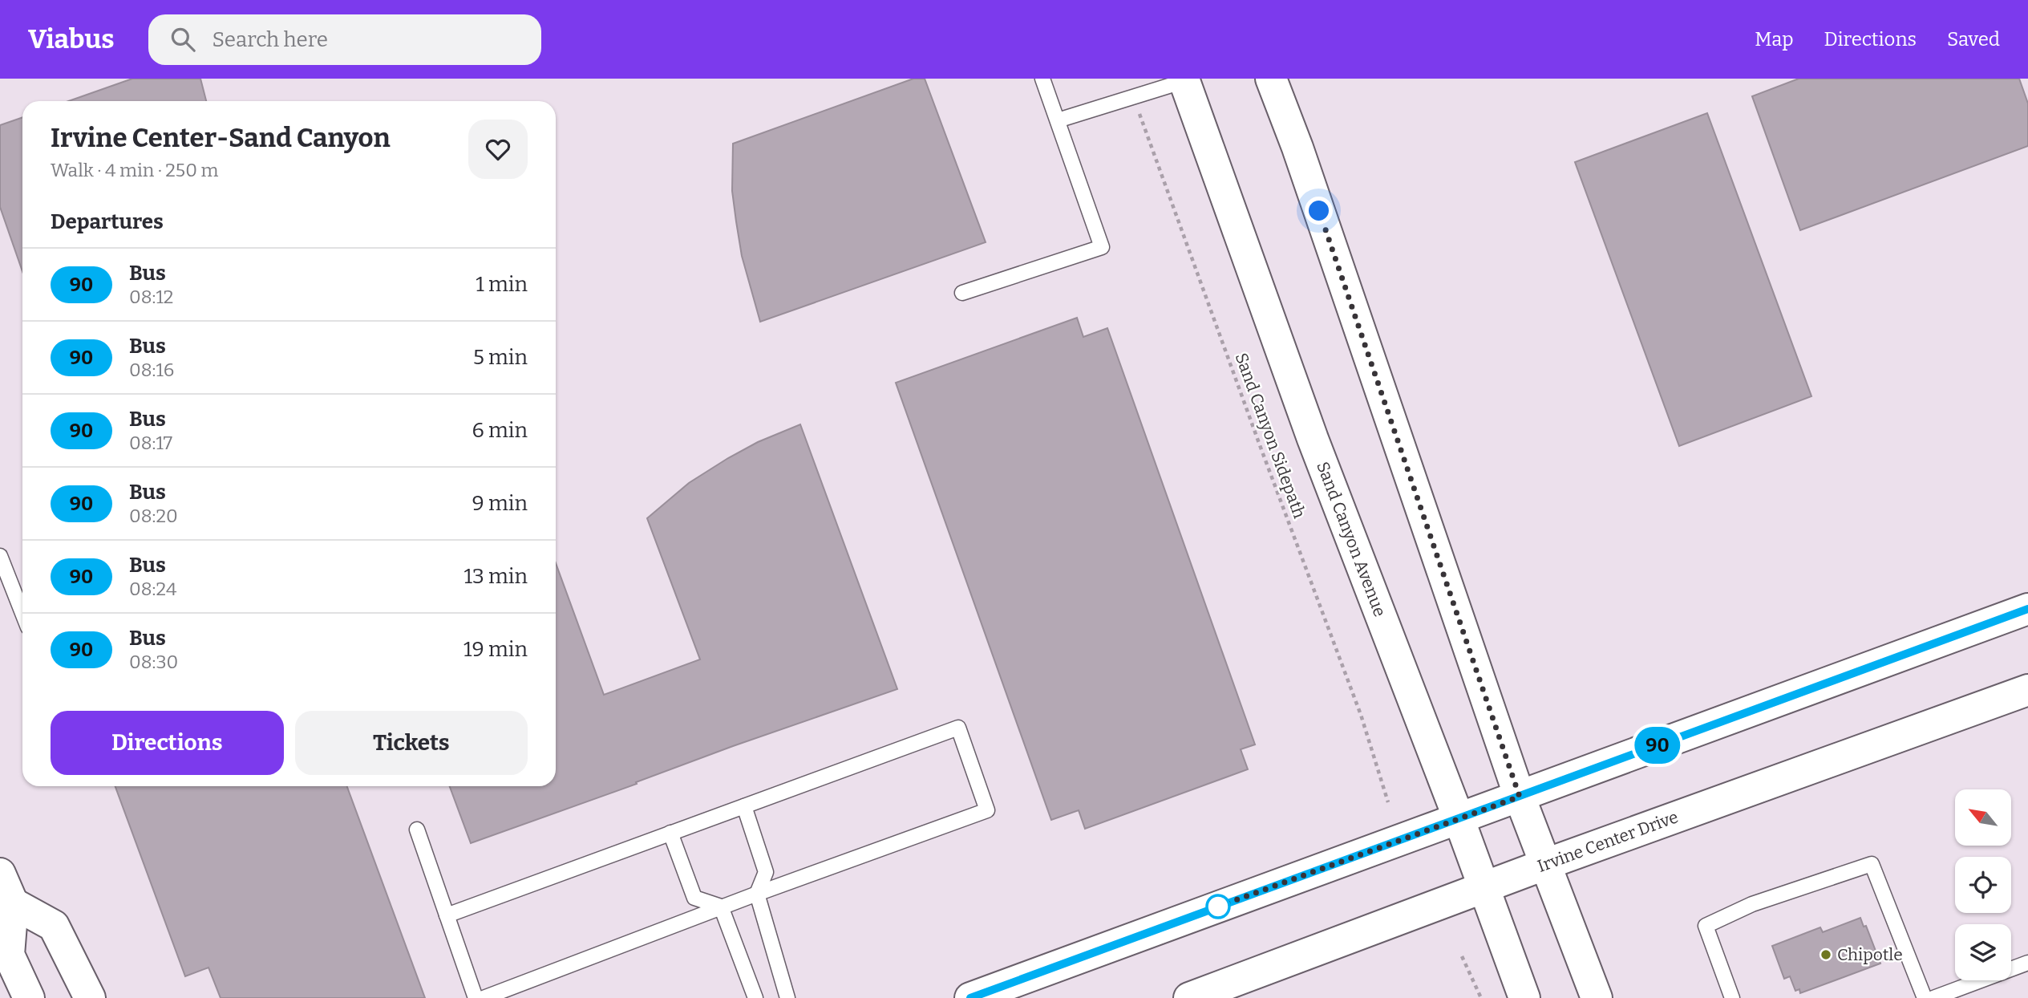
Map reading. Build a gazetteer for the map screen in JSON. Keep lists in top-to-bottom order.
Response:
{
  "streets": {
    "main road": ["Sand Canyon Avenue", "Irvine Center Drive"],
    "path": ["Sand Canyon Sidepath"]
  },
  "crossings": [
    ["Sand Canyon Avenue", "Irvine Center Drive"]
  ],
  "places": ["Chipotle"],
  "lines": ["bus line 90"],
  "north": "top left",
  "page": {
    "header": "Viabus",
    "search": "Search here",
    "nav": ["Map", "Directions", "Saved"],
    "on_map": "90",
    "heading": [
      ["Irvine Center-Sand Canyon", "Walk · 4 min · 250 m"],
      "Departures"
    ],
    "list": [
      {
        "mark": "90",
        "name": "Bus",
        "note": "08:12",
        "value": "1 min"
      },
      {
        "mark": "90",
        "name": "Bus",
        "note": "08:16",
        "value": "5 min"
      },
      {
        "mark": "90",
        "name": "Bus",
        "note": "08:17",
        "value": "6 min"
      },
      {
        "mark": "90",
        "name": "Bus",
        "note": "08:20",
        "value": "9 min"
      },
      {
        "mark": "90",
        "name": "Bus",
        "note": "08:24",
        "value": "13 min"
      },
      {
        "mark": "90",
        "name": "Bus",
        "note": "08:30",
        "value": "19 min"
      }
    ],
    "buttons": ["Directions", "Tickets"]
  }
}
